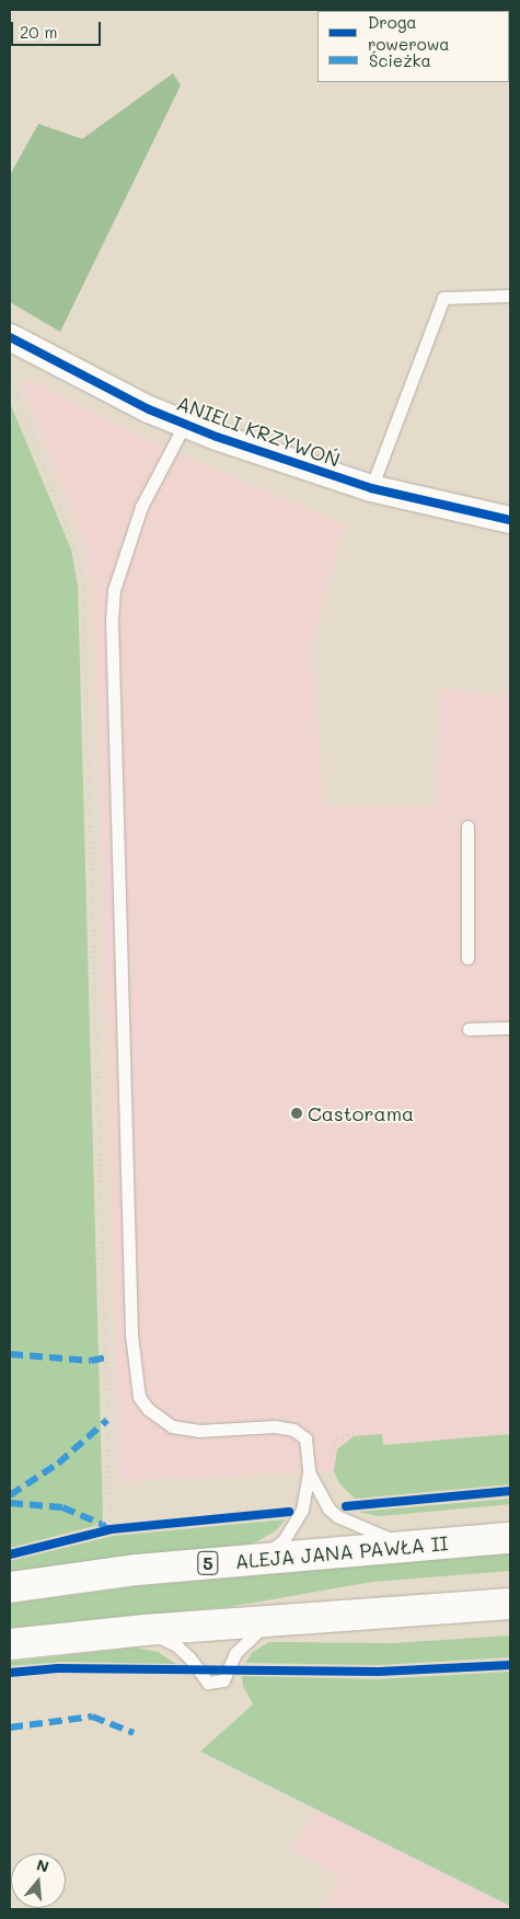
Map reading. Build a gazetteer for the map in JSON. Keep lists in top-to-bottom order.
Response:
{
  "streets": {
    "main road": ["ALEJA JANA PAWŁA II", "5"],
    "street": ["ANIELI KRZYWOŃ"]
  },
  "places": ["Castorama"],
  "legend": ["Droga rowerowa", "Ścieżka"],
  "scale_bar": "20 m",
  "north": "top"
}
